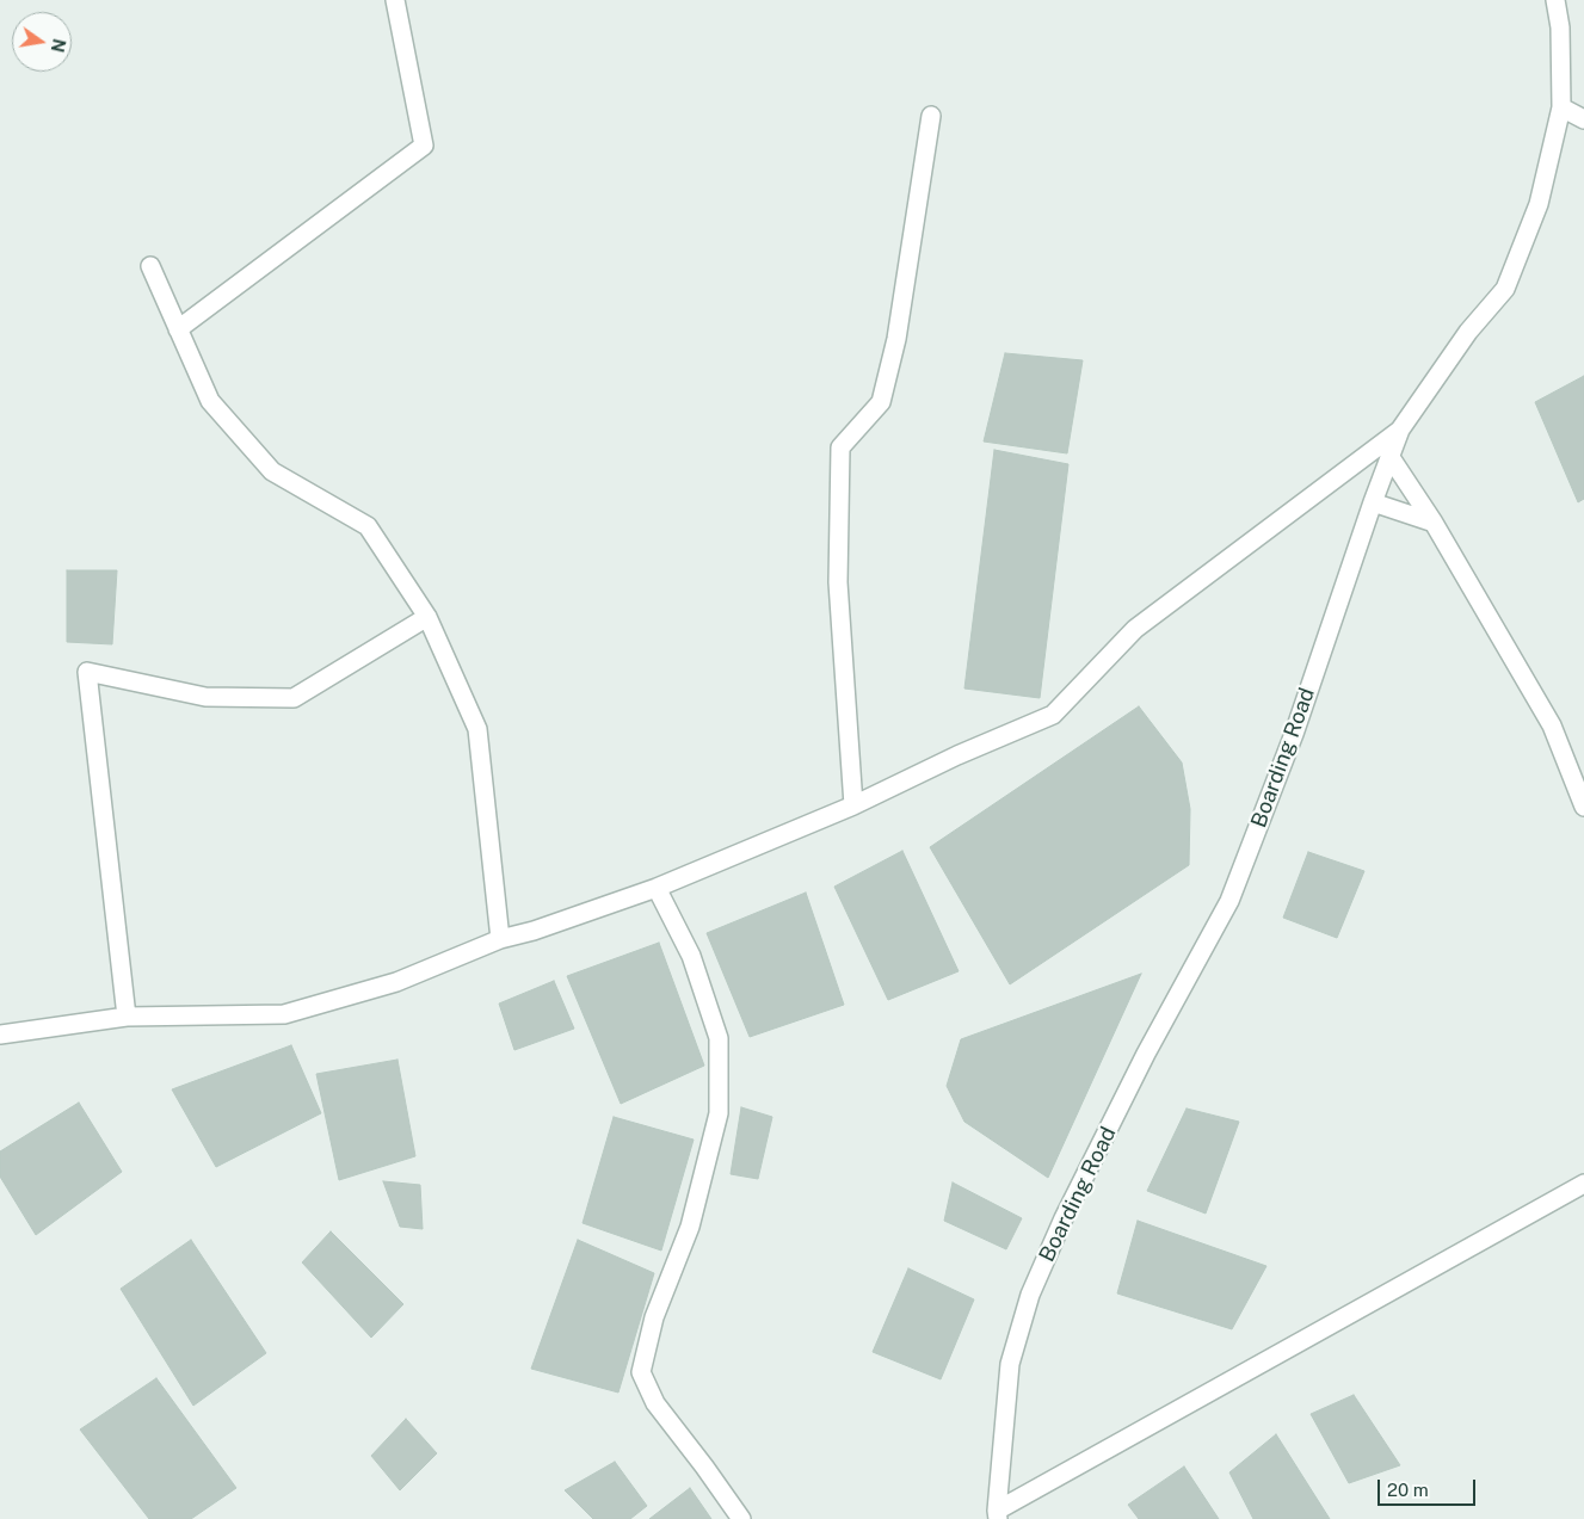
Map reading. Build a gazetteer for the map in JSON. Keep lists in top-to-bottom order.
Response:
{
  "streets": {
    "street": ["Boarding Road"]
  },
  "scale_bar": "20 m",
  "north": "right"
}
